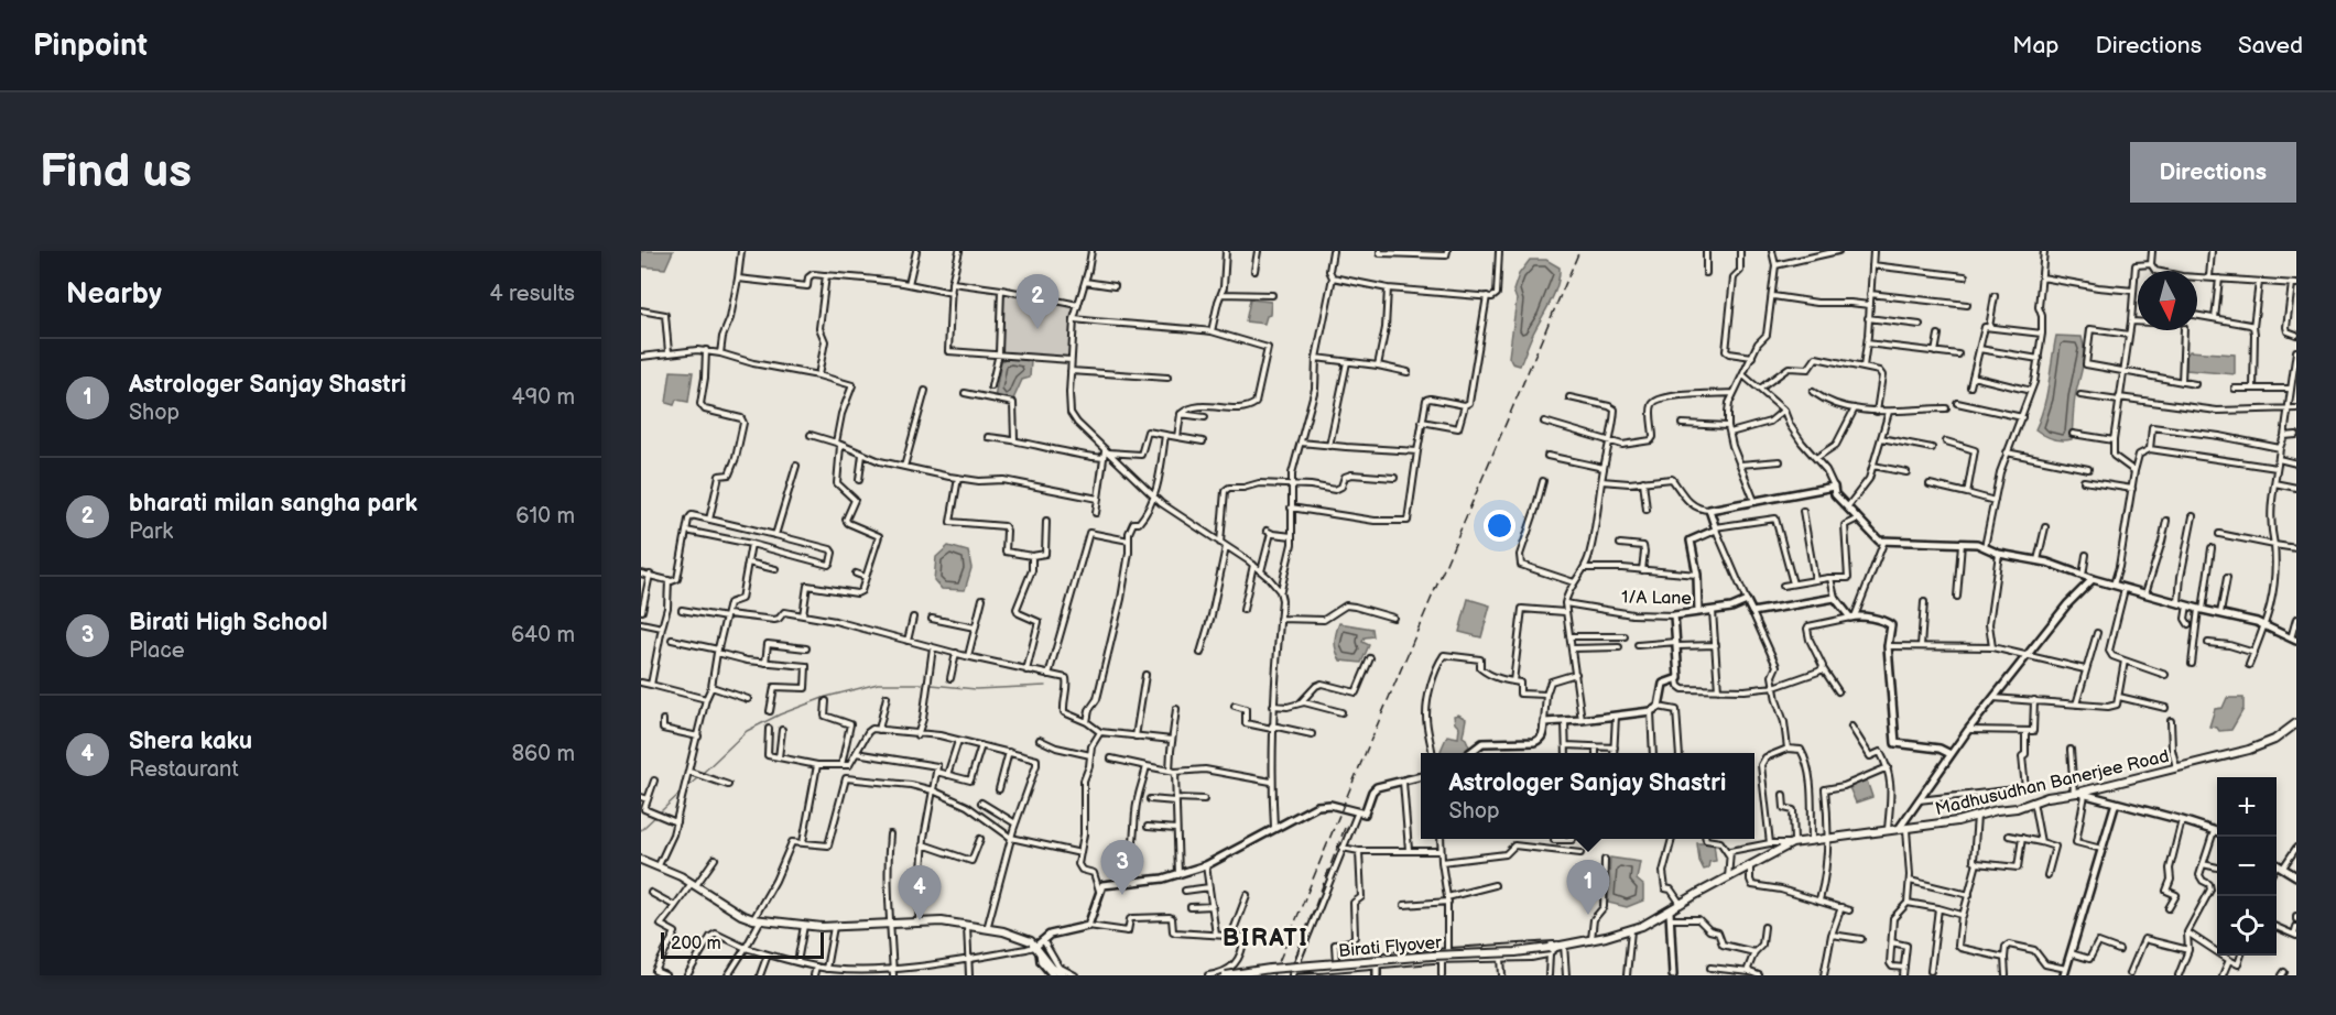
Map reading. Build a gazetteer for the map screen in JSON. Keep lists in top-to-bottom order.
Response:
{
  "streets": {
    "main road": ["Madhusudhan Banerjee Road", "Birati Flyover"],
    "street": ["1/A Lane"]
  },
  "crossings": [
    ["Madhusudhan Banerjee Road", "Birati Flyover"]
  ],
  "districts": ["BIRATI"],
  "scale_bar": "200 m",
  "north": "bottom",
  "page": {
    "header": "Pinpoint",
    "nav": ["Map", "Directions", "Saved"],
    "buttons": "Directions",
    "title": "Find us",
    "heading": ["Nearby", "4 results"],
    "pins": [
      "2",
      "3",
      "1",
      "4"
    ],
    "list": [
      {
        "mark": "1",
        "name": "Astrologer Sanjay Shastri",
        "note": "Shop",
        "value": "490 m"
      },
      {
        "mark": "2",
        "name": "bharati milan sangha park",
        "note": "Park",
        "value": "610 m"
      },
      {
        "mark": "3",
        "name": "Birati High School",
        "note": "Place",
        "value": "640 m"
      },
      {
        "mark": "4",
        "name": "Shera kaku",
        "note": "Restaurant",
        "value": "860 m"
      }
    ],
    "popup": ["Astrologer Sanjay Shastri", "Shop"],
    "map_buttons": ["+", "−"],
    "scale": "200 m"
  }
}
